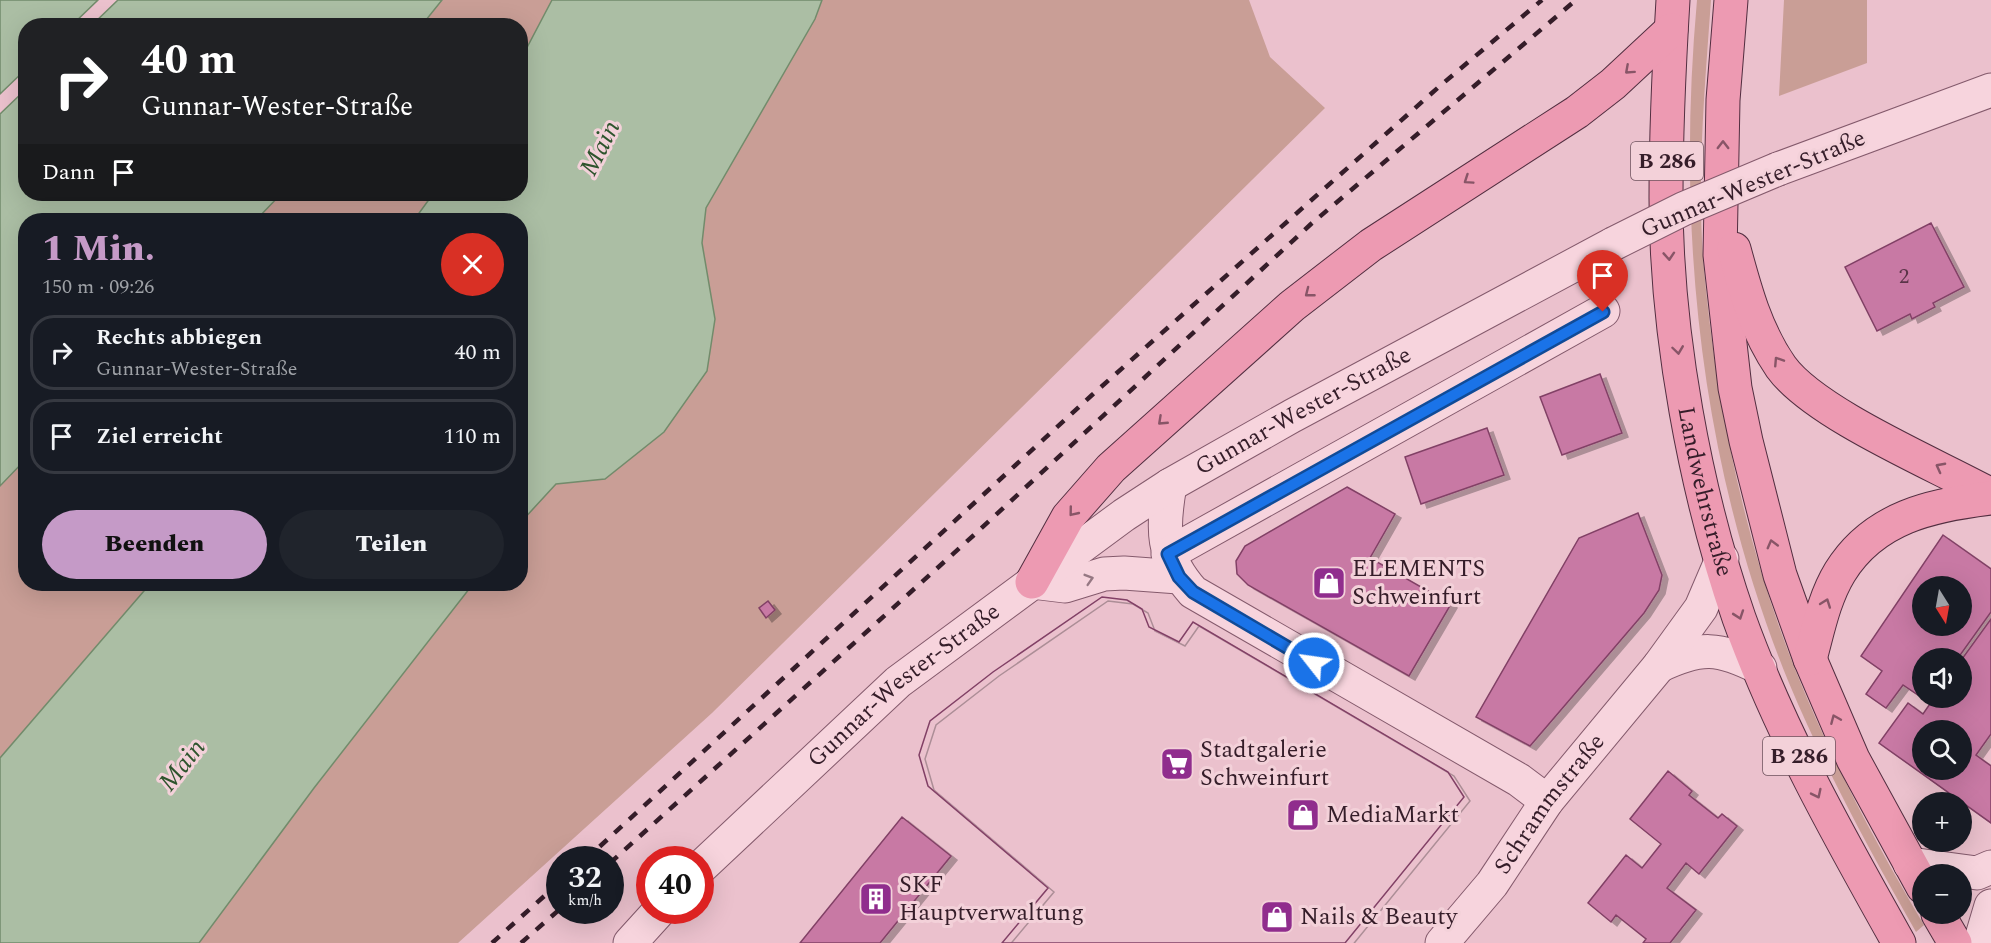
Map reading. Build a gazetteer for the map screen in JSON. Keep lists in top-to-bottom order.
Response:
{
  "streets": {
    "main road": ["B 286", "Landwehrstraße"],
    "street": ["Gunnar-Wester-Straße", "Schrammstraße"]
  },
  "crossings": [
    ["Landwehrstraße", "Schrammstraße"]
  ],
  "water": ["Main"],
  "places": {
    "shop": ["ELEMENTS Schweinfurt", "MediaMarkt", "Nails & Beauty"],
    "supermarket": ["Stadtgalerie Schweinfurt"],
    "building": ["SKF Hauptverwaltung"]
  },
  "house_numbers": ["2"],
  "north": "bottom",
  "page": {
    "turn": ["40 m", "Gunnar-Wester-Straße"],
    "then": "Dann",
    "heading": ["1 Min.", "150 m · 09:26"],
    "list": [
      {
        "name": "Rechts abbiegen",
        "note": "Gunnar-Wester-Straße",
        "value": "40 m"
      },
      {
        "name": "Ziel erreicht",
        "value": "110 m"
      }
    ],
    "buttons": ["Beenden", "Teilen"],
    "map_buttons": ["+", "−"],
    "speed": "32 km/h",
    "limit": "40"
  }
}
